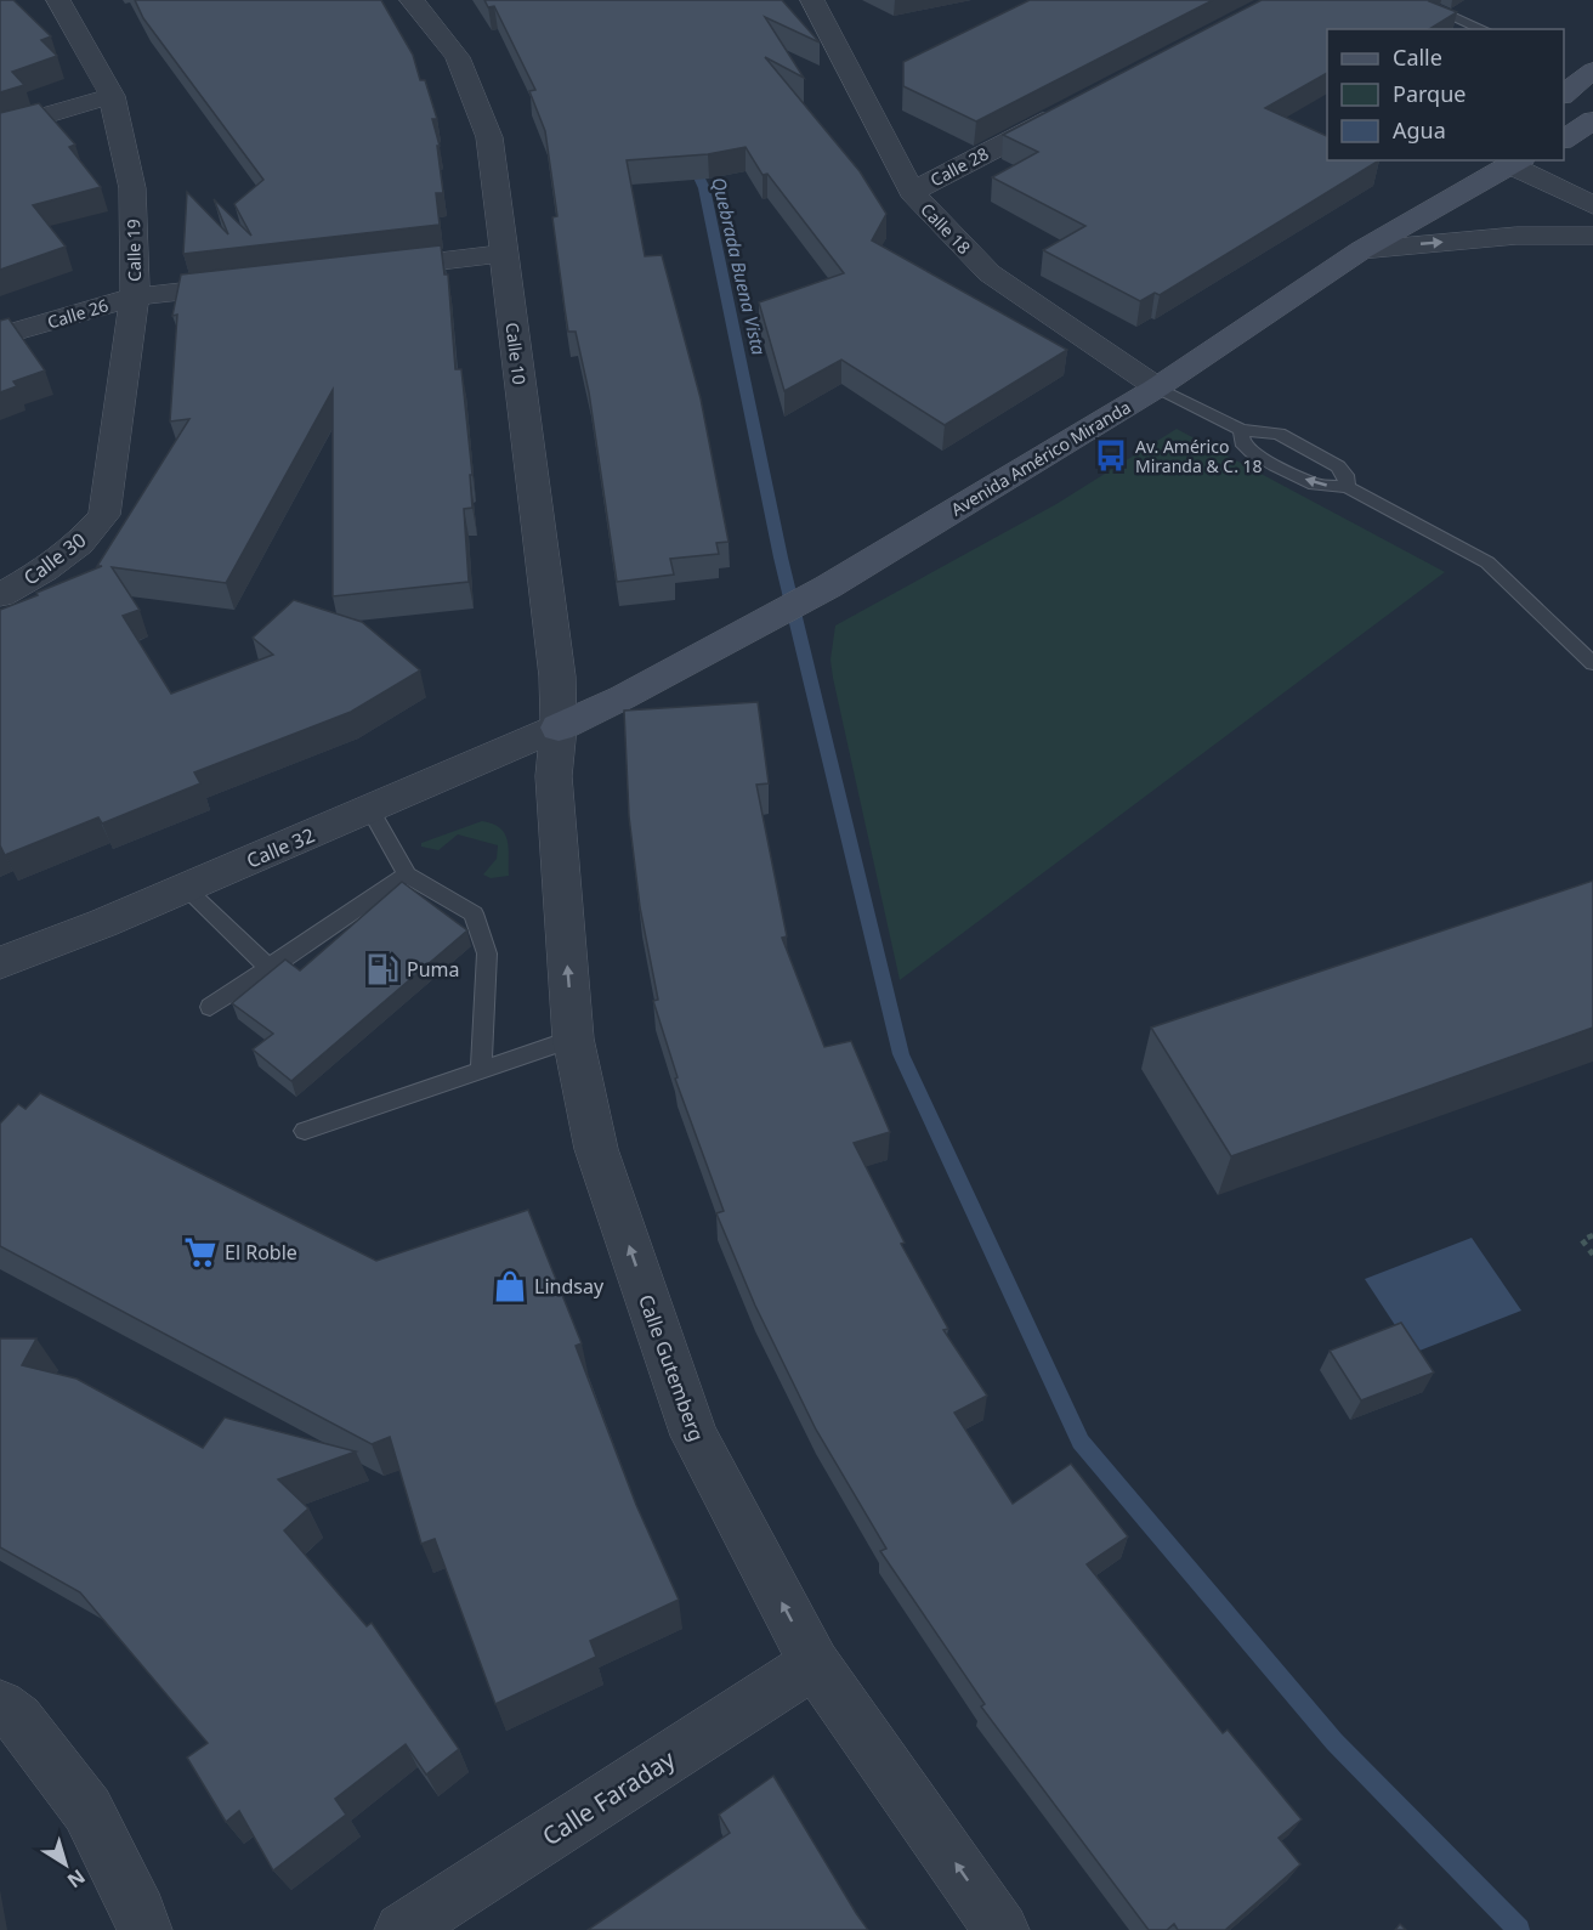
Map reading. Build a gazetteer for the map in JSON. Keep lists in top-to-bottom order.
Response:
{
  "streets": {
    "street": [
      "Calle 28",
      "Calle 18",
      "Calle 19",
      "Calle 26",
      "Calle 10",
      "Avenida Américo Miranda",
      "Calle 30",
      "Calle 32",
      "Calle Gutemberg",
      "Calle Faraday"
    ]
  },
  "crossings": [
    ["Calle 28", "Calle 18"],
    ["Calle 18", "Avenida Américo Miranda"],
    ["Calle 19", "Calle 26"],
    ["Calle 19", "Calle 30"],
    ["Calle 10", "Avenida Américo Miranda"],
    ["Calle 10", "Calle 32"],
    ["Calle 10", "Calle Gutemberg"],
    ["Avenida Américo Miranda", "Calle 32"],
    ["Avenida Américo Miranda", "Calle Gutemberg"],
    ["Calle 32", "Calle Gutemberg"],
    ["Calle Gutemberg", "Calle Faraday"]
  ],
  "one_way": ["Calle Gutemberg"],
  "water": ["Quebrada Buena Vista"],
  "places": {
    "bus stop": ["Av. Américo Miranda & C. 18"],
    "fuel station": ["Puma"],
    "supermarket": ["El Roble"],
    "shop": ["Lindsay"]
  },
  "legend": ["Calle", "Parque", "Agua"],
  "north": "bottom right"
}
